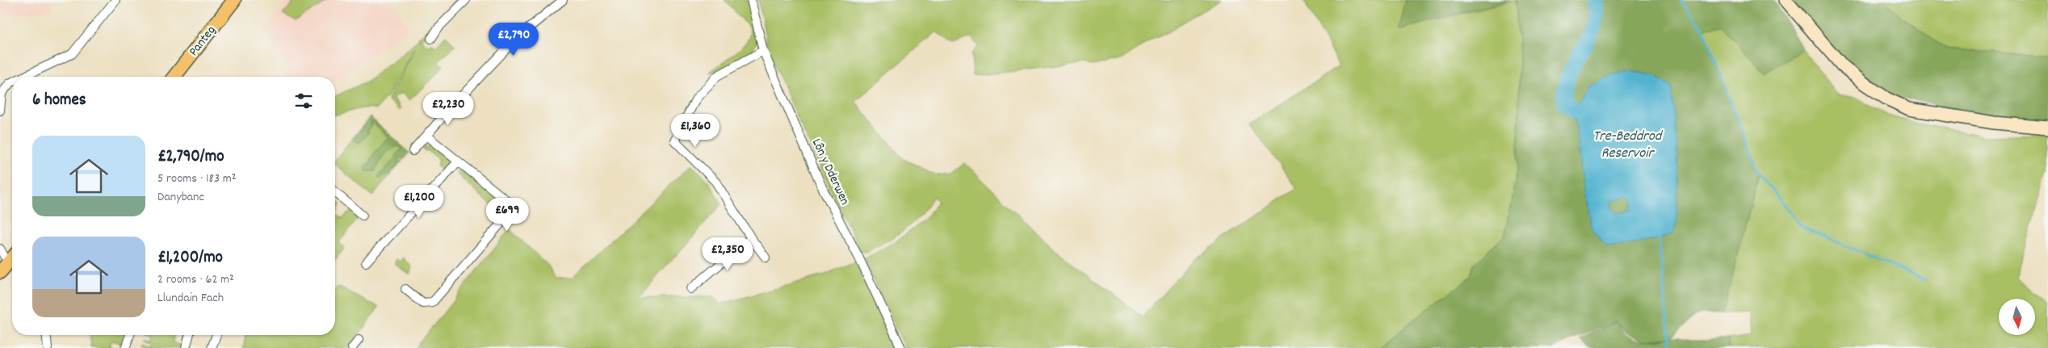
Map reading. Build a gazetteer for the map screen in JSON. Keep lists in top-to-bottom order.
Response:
{
  "streets": {
    "main road": ["Panteg"],
    "street": ["Lôn y Dderwen"]
  },
  "water": ["Tre-Beddrod Reservoir"],
  "north": "bottom",
  "page": {
    "price": [
      "£2,790",
      "£2,230",
      "£1,360",
      "£1,200",
      "£699",
      "£2,350"
    ],
    "heading": "6 homes",
    "list": [
      {
        "name": "£2,790/mo",
        "note": "5 rooms · 183 m² · Danybanc"
      },
      {
        "name": "£1,200/mo",
        "note": "2 rooms · 62 m² · Llundain Fach"
      }
    ]
  }
}
